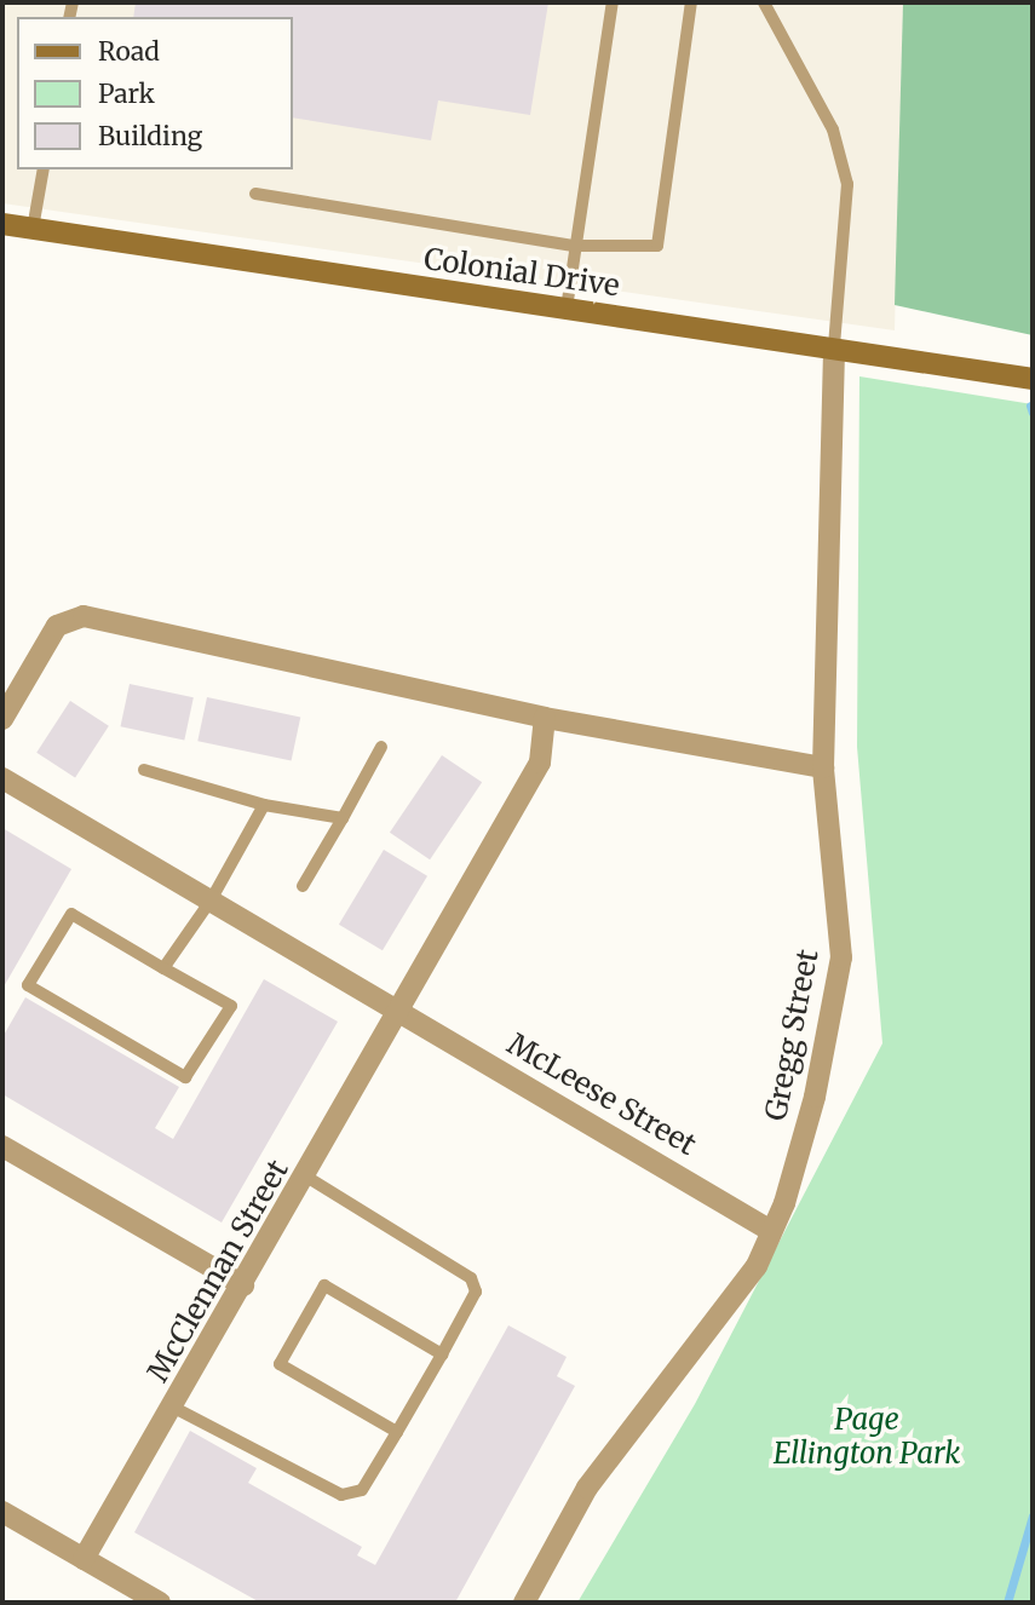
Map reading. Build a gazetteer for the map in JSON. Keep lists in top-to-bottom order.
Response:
{
  "streets": {
    "main road": ["Colonial Drive"],
    "street": ["Gregg Street", "McLeese Street", "McClennan Street"]
  },
  "crossings": [
    ["Colonial Drive", "Gregg Street"],
    ["Gregg Street", "McLeese Street"],
    ["McLeese Street", "McClennan Street"]
  ],
  "parks": ["Page Ellington Park"],
  "legend": ["Road", "Park", "Building"]
}
